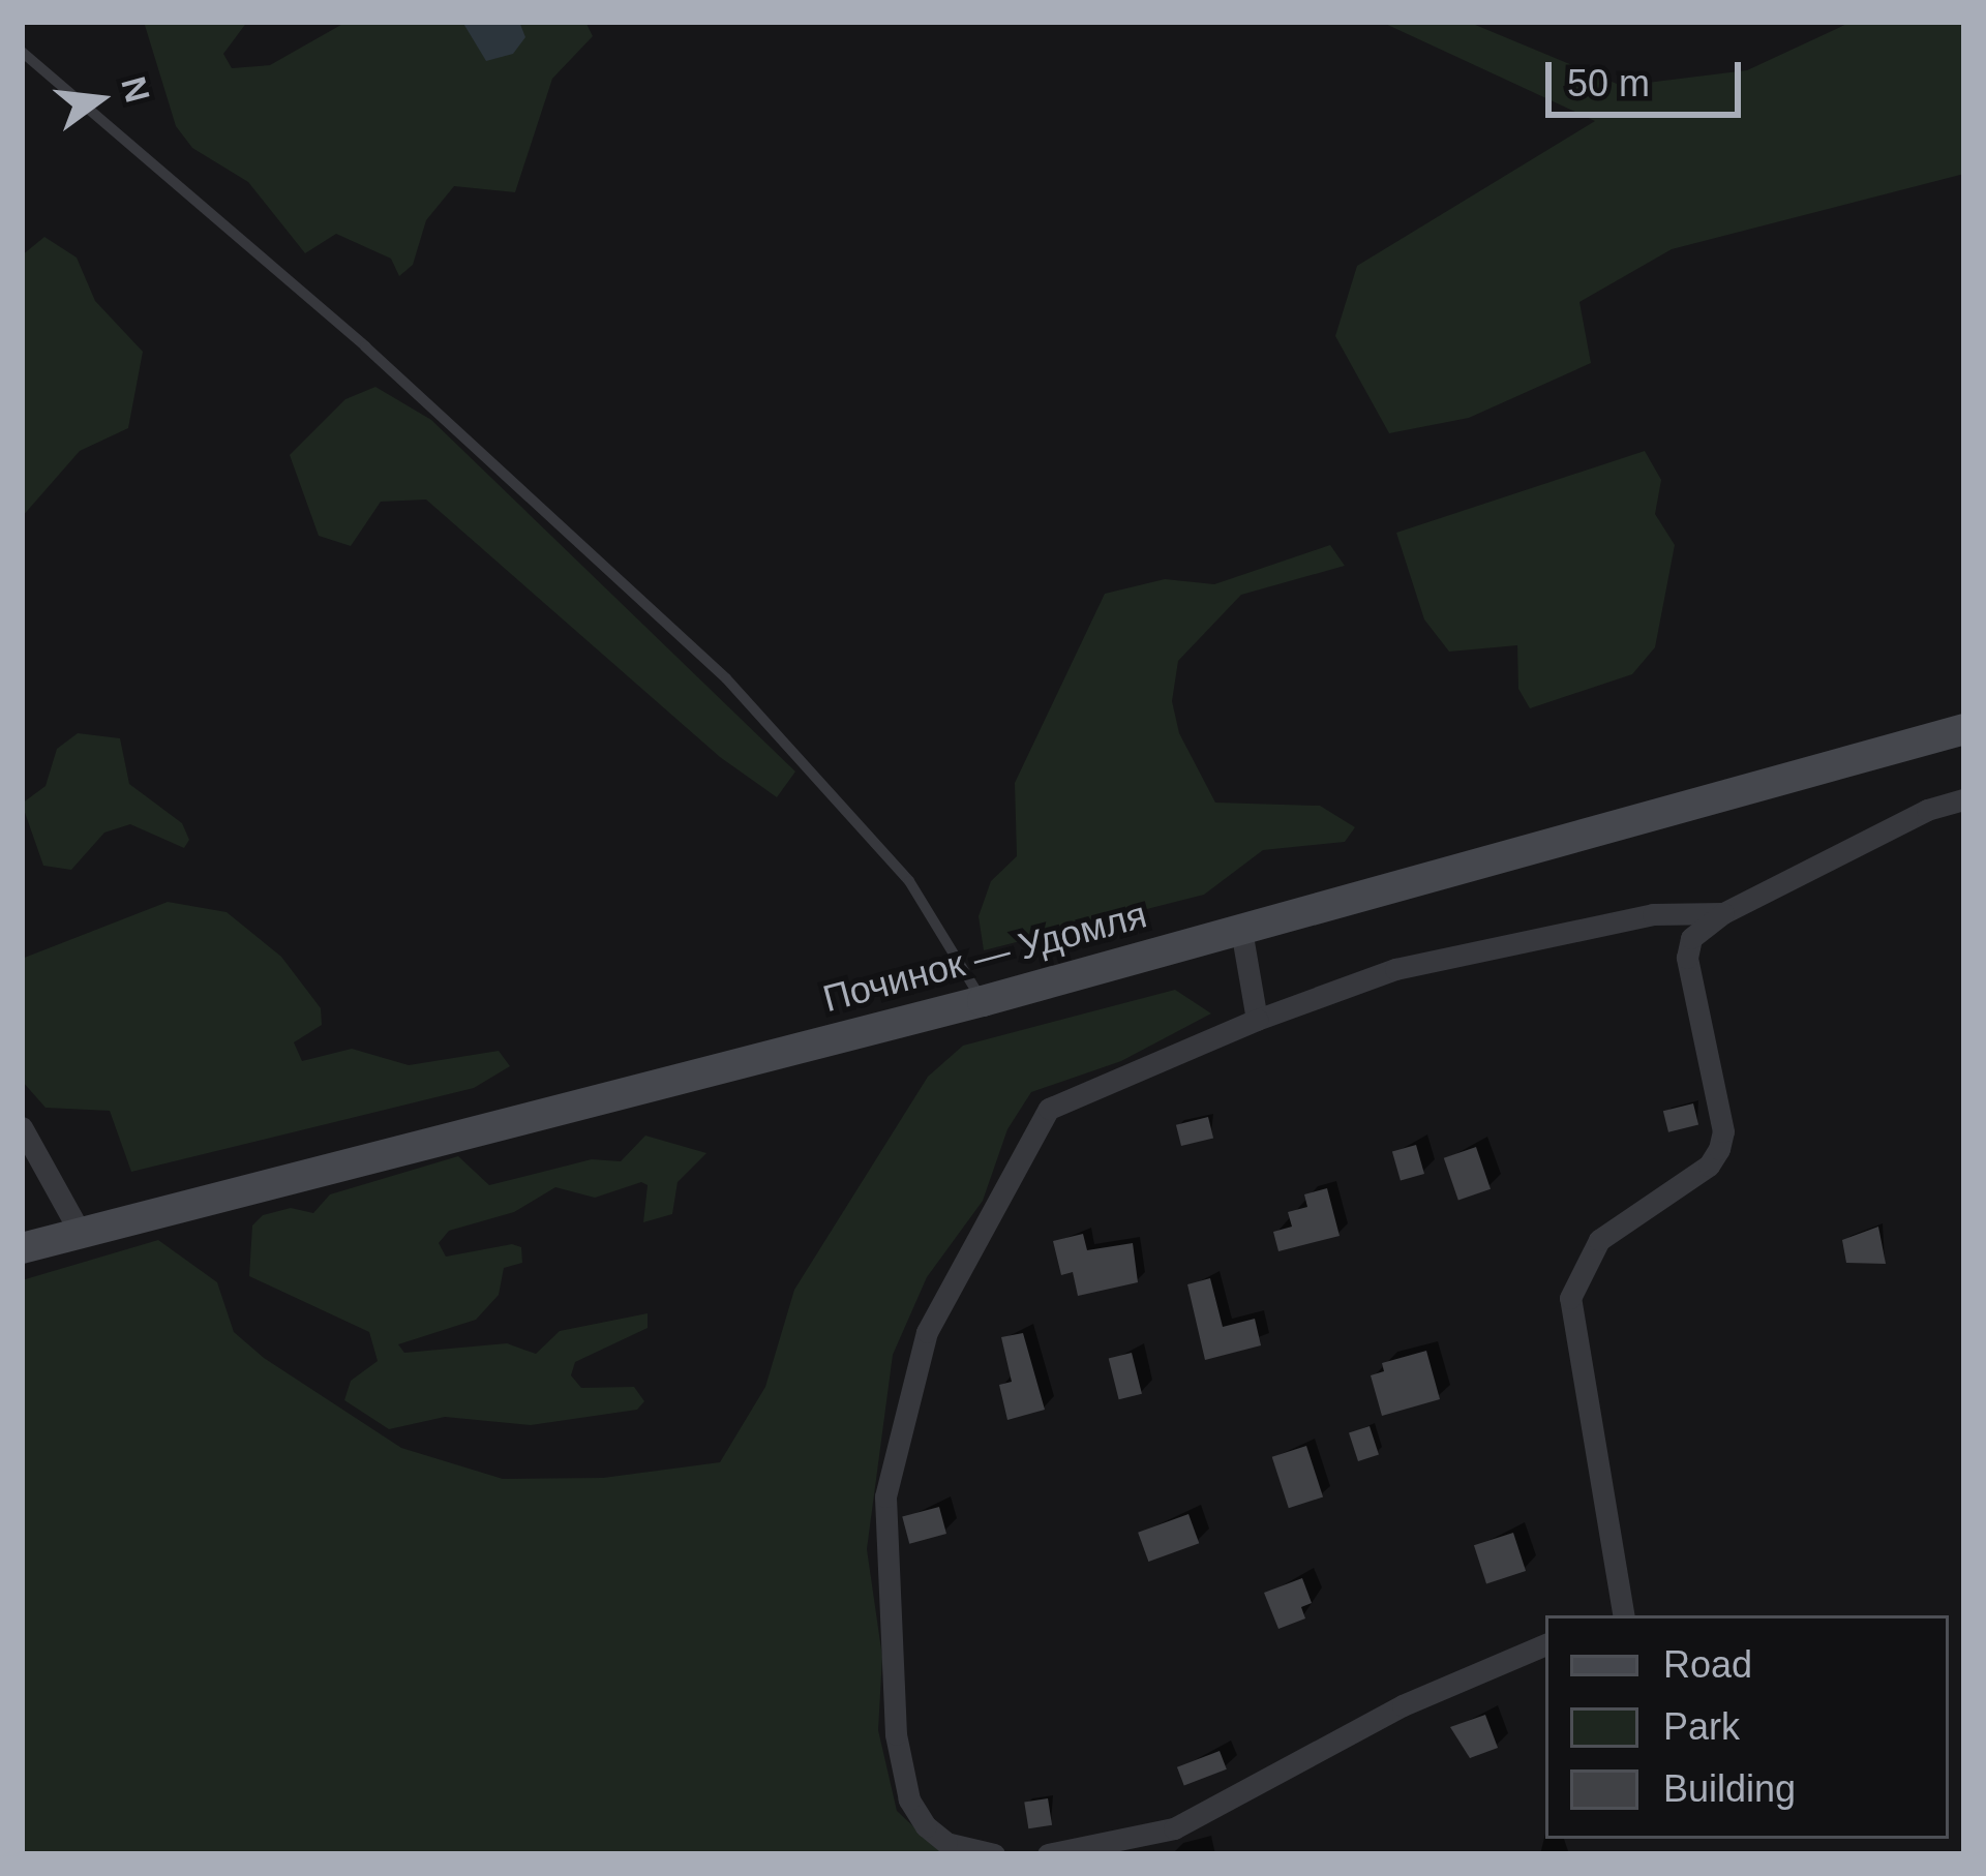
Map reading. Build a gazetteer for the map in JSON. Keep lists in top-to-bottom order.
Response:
{
  "streets": {
    "main road": ["Починок — Удомля"]
  },
  "legend": ["Road", "Park", "Building"],
  "scale_bar": "50 m",
  "north": "right"
}
